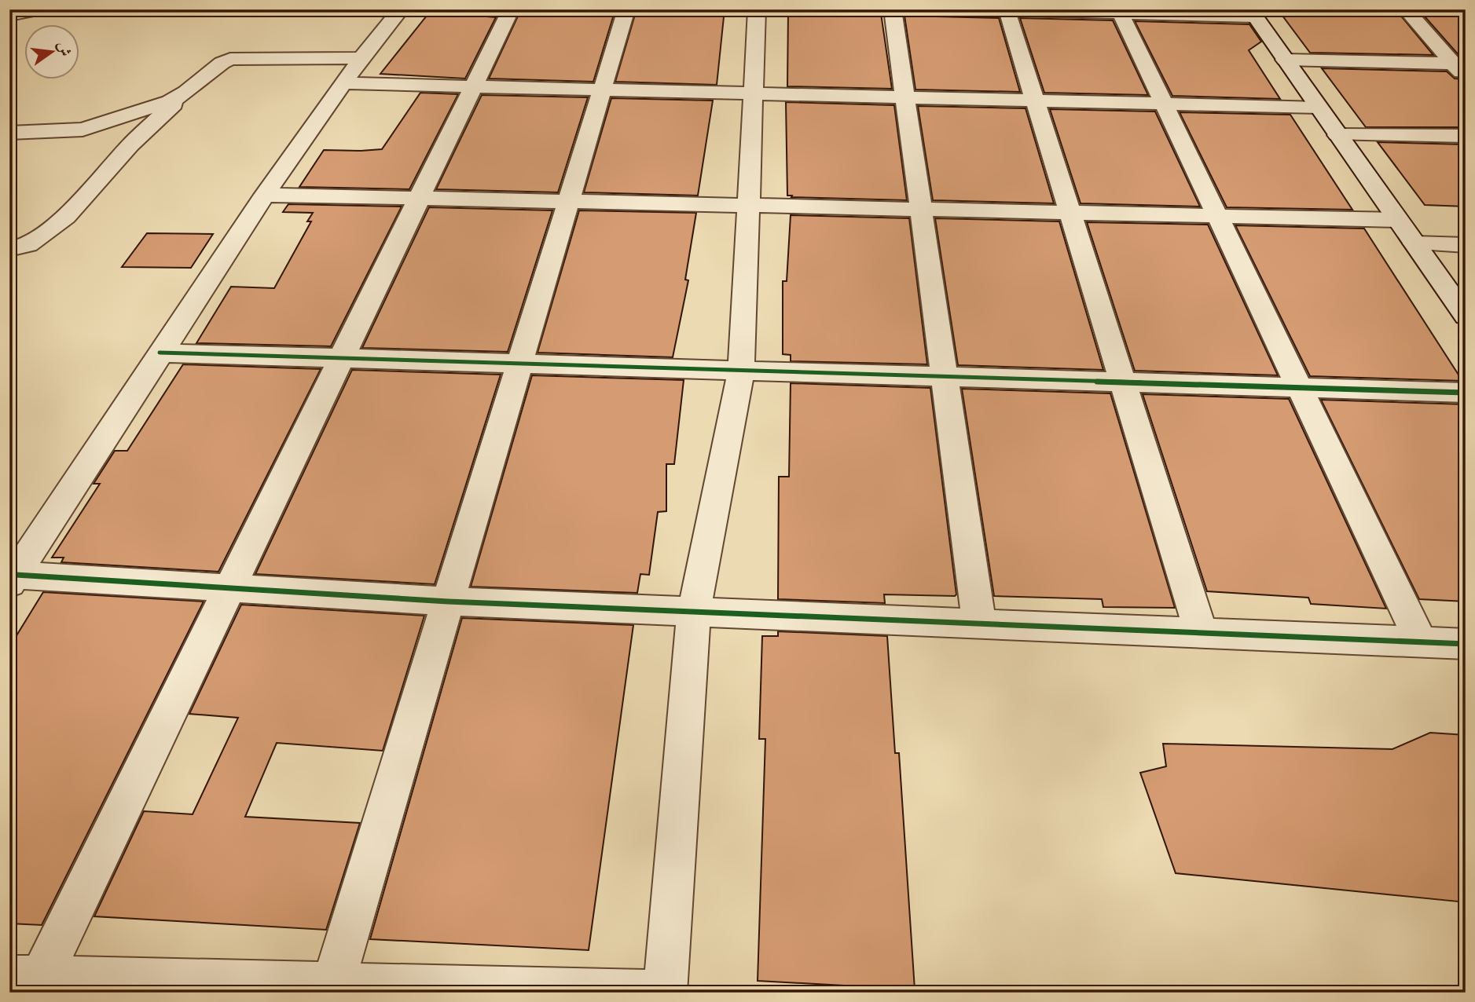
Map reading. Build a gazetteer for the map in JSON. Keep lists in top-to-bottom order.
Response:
{
  "north": "right"
}
